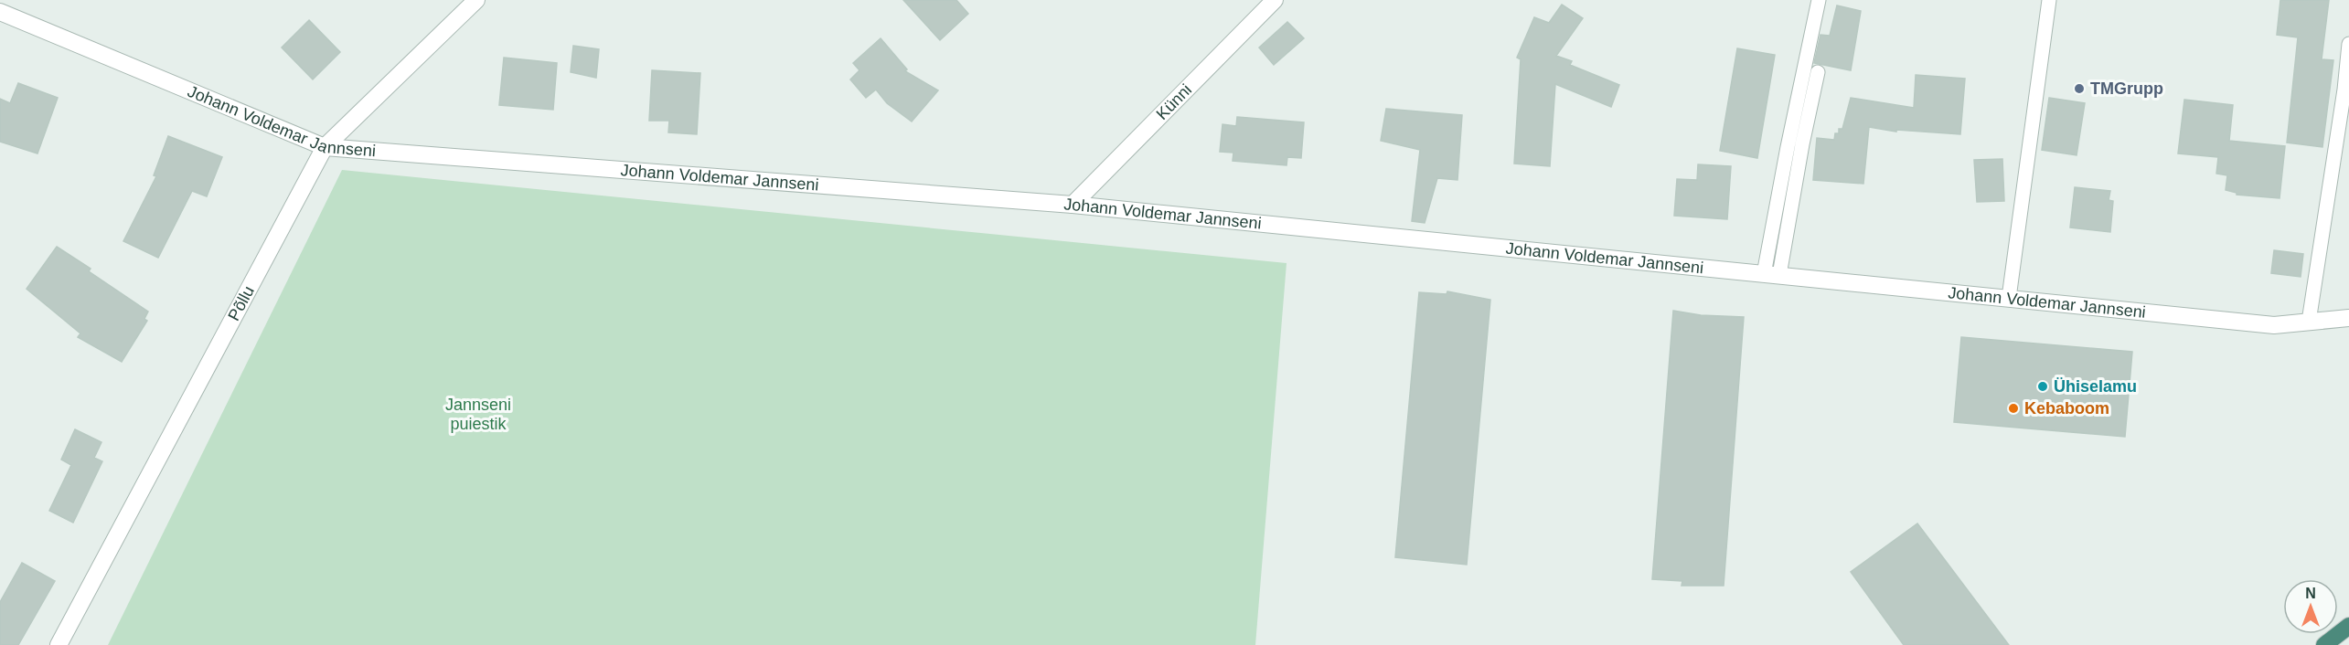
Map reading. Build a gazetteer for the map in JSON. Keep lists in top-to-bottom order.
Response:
{
  "streets": {
    "street": ["Künni", "Johann Voldemar Jannseni", "Põllu"]
  },
  "crossings": [
    ["Künni", "Johann Voldemar Jannseni"],
    ["Johann Voldemar Jannseni", "Põllu"]
  ],
  "parks": ["Jannseni puiestik"],
  "places": ["TMGrupp", "Ühiselamu", "Kebaboom"],
  "north": "top"
}
